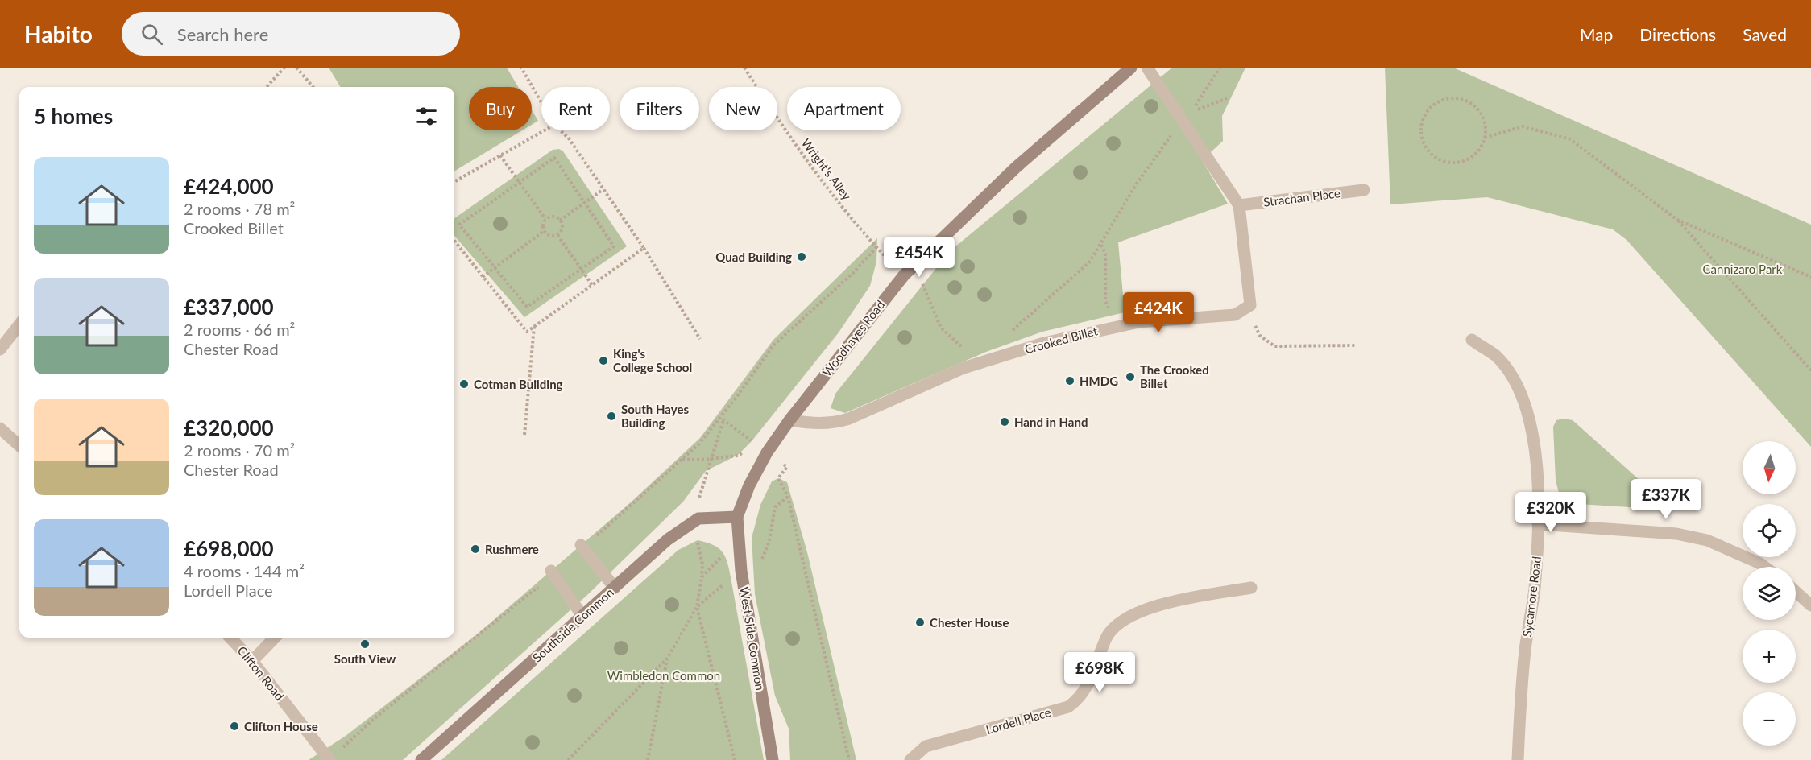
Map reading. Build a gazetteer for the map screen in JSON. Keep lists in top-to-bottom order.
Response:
{
  "streets": {
    "main road": ["Woodhayes Road", "Southside Common", "West Side Common"],
    "street": [
      "Strachan Place",
      "Crooked Billet",
      "Sycamore Road",
      "Clifton Road",
      "Lordell Place"
    ],
    "path": ["Wright's Alley"]
  },
  "crossings": [
    ["Wright's Alley", "Woodhayes Road"],
    ["Wright's Alley", "Crooked Billet"],
    ["Woodhayes Road", "Crooked Billet"],
    ["Woodhayes Road", "West Side Common"]
  ],
  "parks": ["Cannizaro Park", "Wimbledon Common"],
  "places": [
    "Quad Building",
    "King's College School",
    "The Crooked Billet",
    "HMDG",
    "Cotman Building",
    "South Hayes Building",
    "Hand in Hand",
    "Rushmere",
    "Chester House",
    "South View",
    "Clifton House"
  ],
  "north": "bottom",
  "page": {
    "header": "Habito",
    "search": "Search here",
    "nav": ["Map", "Directions", "Saved"],
    "chip": [
      "Buy",
      "Rent",
      "Filters",
      "New",
      "Apartment"
    ],
    "heading": "5 homes",
    "list": [
      {
        "name": "£424,000",
        "note": "2 rooms · 78 m² · Crooked Billet"
      },
      {
        "name": "£337,000",
        "note": "2 rooms · 66 m² · Chester Road"
      },
      {
        "name": "£320,000",
        "note": "2 rooms · 70 m² · Chester Road"
      },
      {
        "name": "£698,000",
        "note": "4 rooms · 144 m² · Lordell Place"
      }
    ],
    "price": [
      "£454K",
      "£424K",
      "£337K",
      "£320K",
      "£698K"
    ],
    "map_buttons": ["+", "−"]
  }
}
